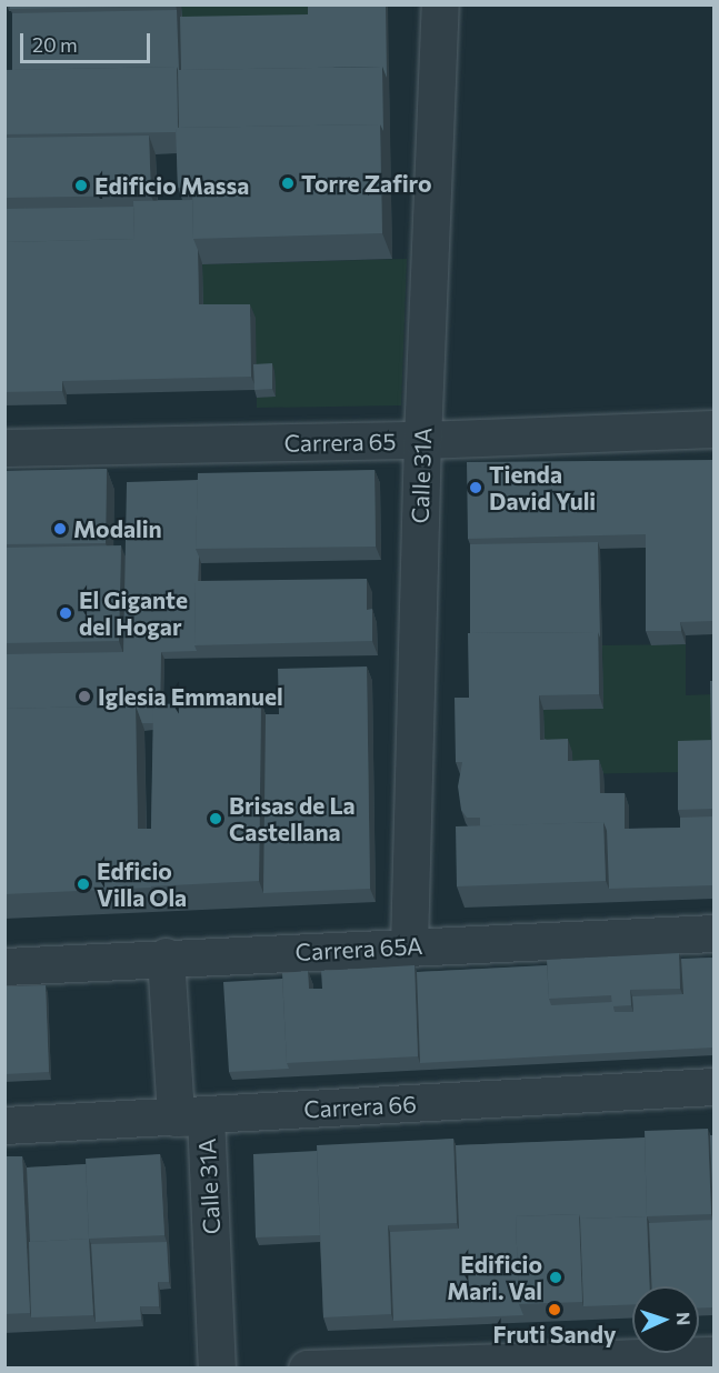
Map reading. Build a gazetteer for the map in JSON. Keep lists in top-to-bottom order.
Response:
{
  "streets": {
    "street": [
      "Carrera 65",
      "Calle 31A",
      "Carrera 65A",
      "Carrera 66"
    ]
  },
  "crossings": [
    ["Carrera 65", "Calle 31A"],
    ["Calle 31A", "Carrera 65A"],
    ["Calle 31A", "Carrera 66"]
  ],
  "places": [
    "Torre Zafiro",
    "Edificio Massa",
    "Tienda David Yuli",
    "Modalin",
    "El Gigante del Hogar",
    "Iglesia Emmanuel",
    "Brisas de La Castellana",
    "Edficio Villa Ola",
    "Edificio Mari. Val",
    "Fruti Sandy"
  ],
  "scale_bar": "20 m",
  "north": "right"
}
